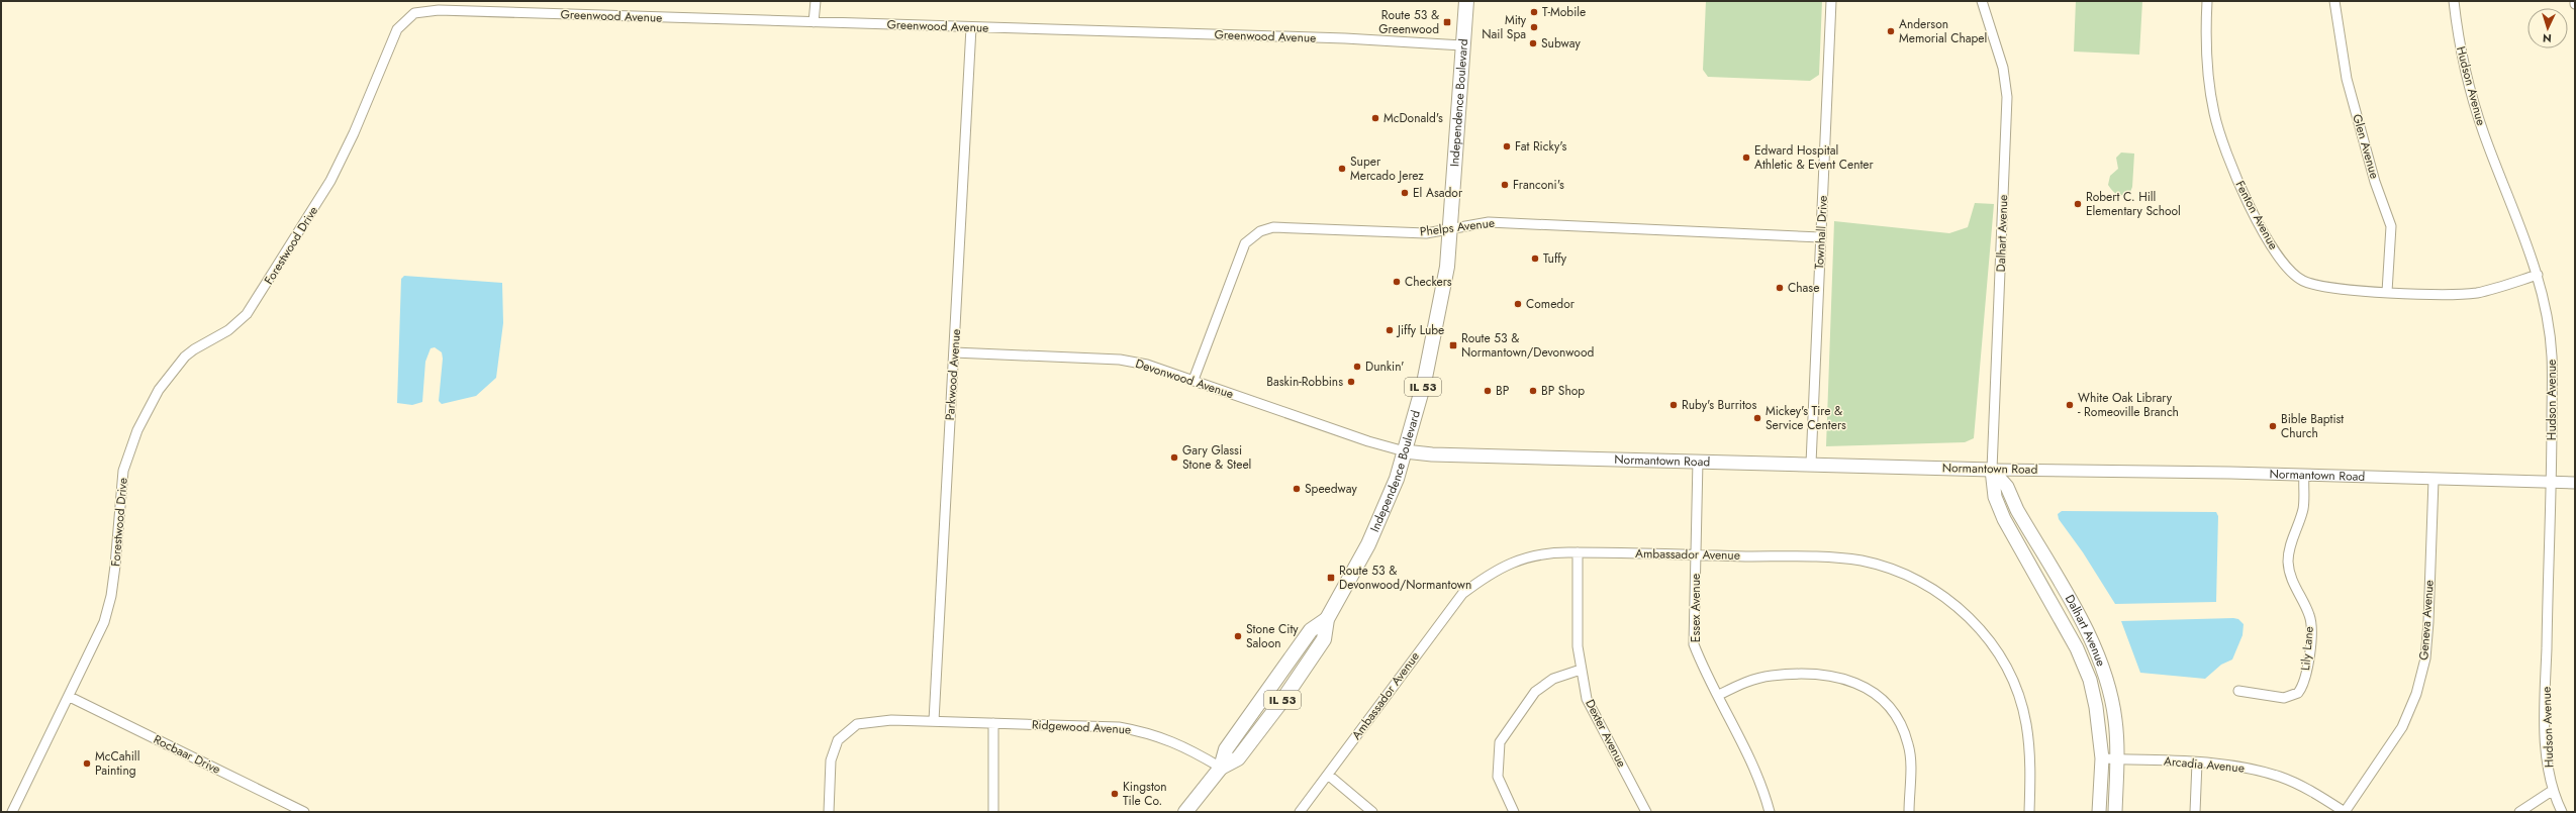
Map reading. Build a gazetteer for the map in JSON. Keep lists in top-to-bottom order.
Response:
{
  "streets": {
    "main road": [
      "Independence Boulevard",
      "Dalhart Avenue",
      "IL 53",
      "Normantown Road"
    ],
    "street": [
      "Greenwood Avenue",
      "Hudson Avenue",
      "Glen Avenue",
      "Fenton Avenue",
      "Phelps Avenue",
      "Townhall Drive",
      "Forestwood Drive",
      "Parkwood Avenue",
      "Devonwood Avenue",
      "Ambassador Avenue",
      "Essex Avenue",
      "Geneva Avenue",
      "Lily Lane",
      "Ridgewood Avenue",
      "Dexter Avenue",
      "Rocbaar Drive",
      "Arcadia Avenue"
    ]
  },
  "crossings": [
    ["Greenwood Avenue", "Independence Boulevard"],
    ["Greenwood Avenue", "Forestwood Drive"],
    ["Greenwood Avenue", "Parkwood Avenue"],
    ["Hudson Avenue", "Fenton Avenue"],
    ["Hudson Avenue", "Normantown Road"],
    ["Independence Boulevard", "Phelps Avenue"],
    ["Independence Boulevard", "Devonwood Avenue"],
    ["Independence Boulevard", "Normantown Road"],
    ["Independence Boulevard", "Ridgewood Avenue"],
    ["Glen Avenue", "Fenton Avenue"],
    ["Phelps Avenue", "Townhall Drive"],
    ["Phelps Avenue", "Devonwood Avenue"],
    ["Townhall Drive", "Normantown Road"],
    ["Dalhart Avenue", "Normantown Road"],
    ["Dalhart Avenue", "Arcadia Avenue"],
    ["Forestwood Drive", "Rocbaar Drive"],
    ["Parkwood Avenue", "Devonwood Avenue"],
    ["Parkwood Avenue", "Ridgewood Avenue"],
    ["Devonwood Avenue", "Normantown Road"],
    ["Normantown Road", "Essex Avenue"],
    ["Normantown Road", "Geneva Avenue"],
    ["Normantown Road", "Lily Lane"],
    ["Ambassador Avenue", "Essex Avenue"],
    ["Ambassador Avenue", "Dexter Avenue"],
    ["Geneva Avenue", "Arcadia Avenue"]
  ],
  "places": {
    "other": [
      "T-Mobile",
      "Mity Nail Spa",
      "Anderson Memorial Chapel",
      "Subway",
      "McDonald's",
      "Fat Ricky's",
      "Edward Hospital Athletic & Event Center",
      "Super Mercado Jerez",
      "Franconi's",
      "El Asador",
      "Robert C. Hill Elementary School",
      "Tuffy",
      "Checkers",
      "Chase",
      "Comedor",
      "Jiffy Lube",
      "Dunkin'",
      "Baskin-Robbins",
      "BP",
      "BP Shop",
      "Ruby's Burritos",
      "White Oak Library - Romeoville Branch",
      "Mickey's Tire & Service Centers",
      "Bible Baptist Church",
      "Gary Glassi Stone & Steel",
      "Speedway",
      "Stone City Saloon",
      "McCahill Painting",
      "Kingston Tile Co."
    ],
    "transit": ["Route 53 & Greenwood", "Route 53 & Normantown/Devonwood", "Route 53 & Devonwood/Normantown"]
  },
  "north": "bottom"
}
